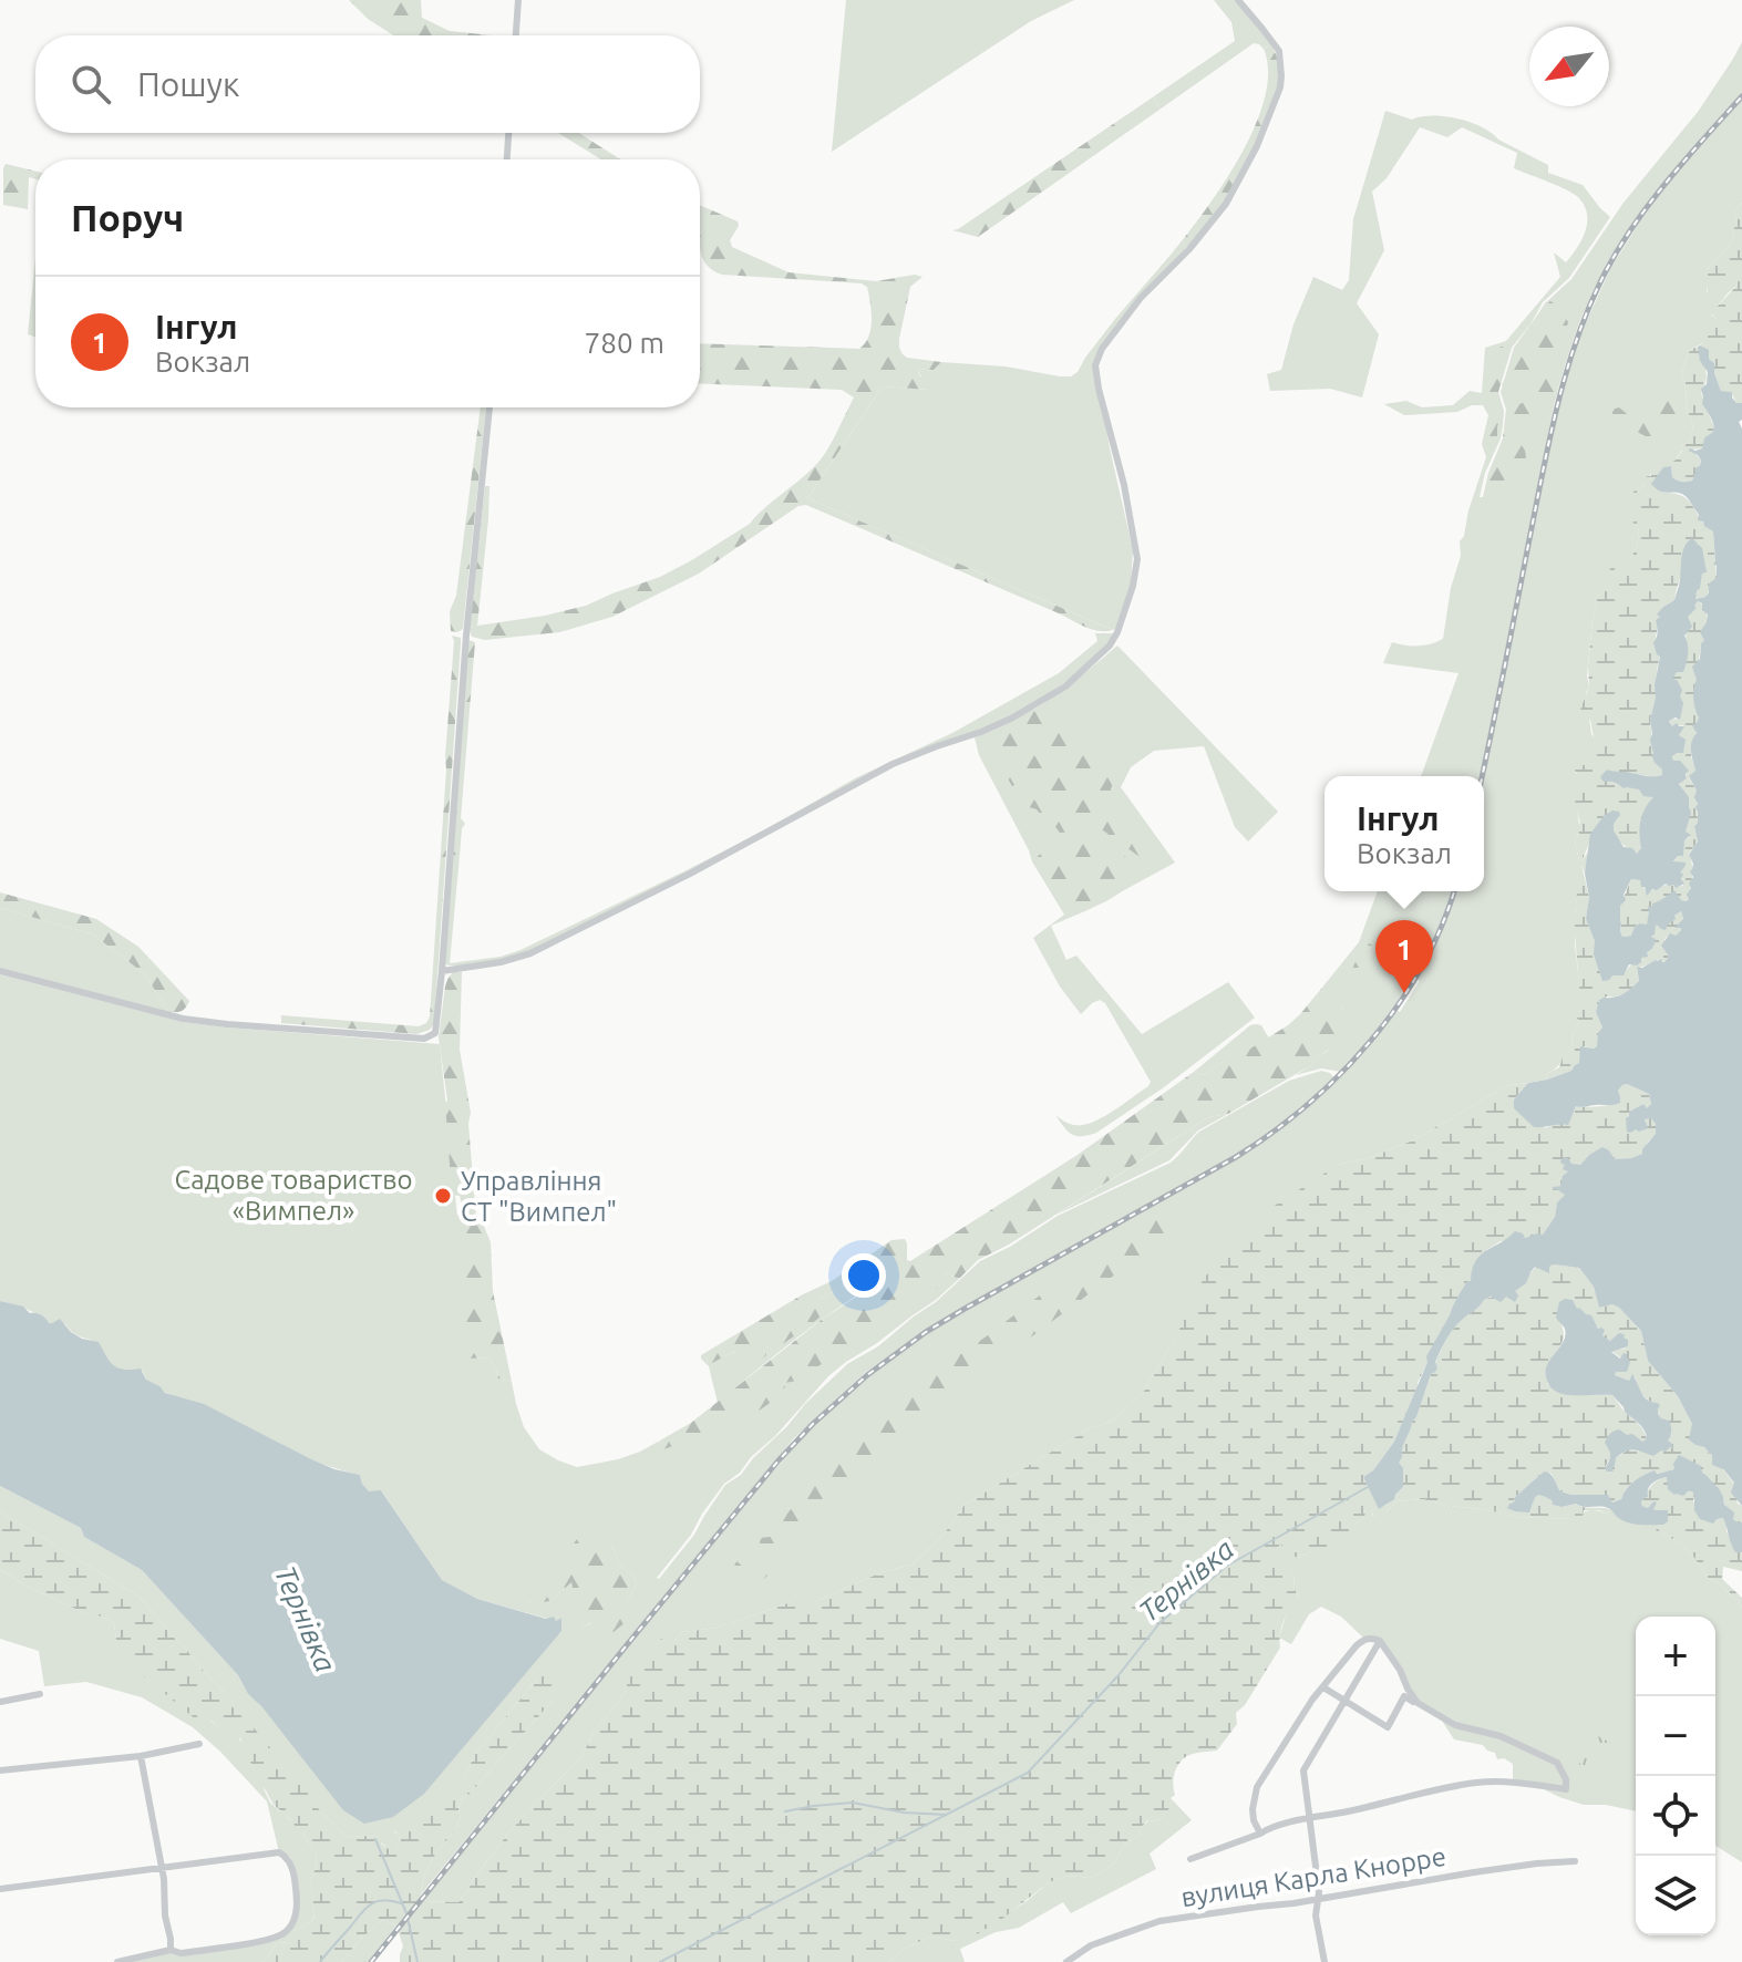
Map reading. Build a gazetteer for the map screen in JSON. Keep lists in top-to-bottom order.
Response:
{
  "streets": {
    "street": ["вулиця Карла Кнорре"]
  },
  "water": ["Тернівка"],
  "parks": ["Садове товариство «Вимпел»"],
  "places": ["Управління СТ \"Вимпел\""],
  "north": "bottom left",
  "page": {
    "search": "Пошук",
    "heading": "Поруч",
    "list": [
      {
        "mark": "1",
        "name": "Інгул",
        "note": "Вокзал",
        "value": "780 m"
      }
    ],
    "popup": ["Інгул", "Вокзал"],
    "pins": "1",
    "map_buttons": ["+", "−"]
  }
}
